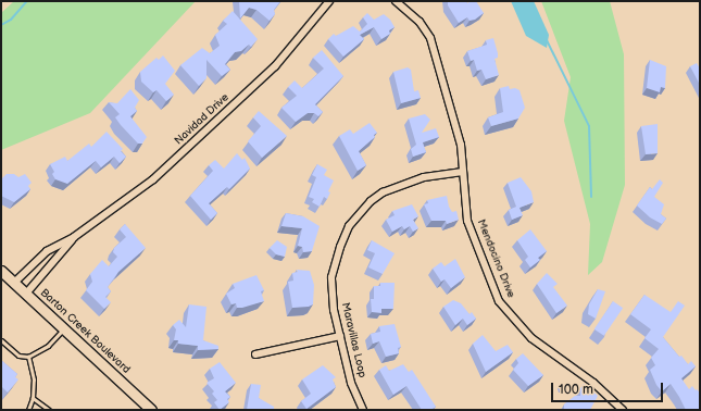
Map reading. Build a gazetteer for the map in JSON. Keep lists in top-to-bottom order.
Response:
{
  "streets": {
    "street": [
      "Navidad Drive",
      "Mendocino Drive",
      "Barton Creek Boulevard",
      "Maravillas Loop"
    ]
  },
  "crossings": [
    ["Navidad Drive", "Barton Creek Boulevard"],
    ["Mendocino Drive", "Maravillas Loop"]
  ],
  "scale_bar": "100 m"
}
